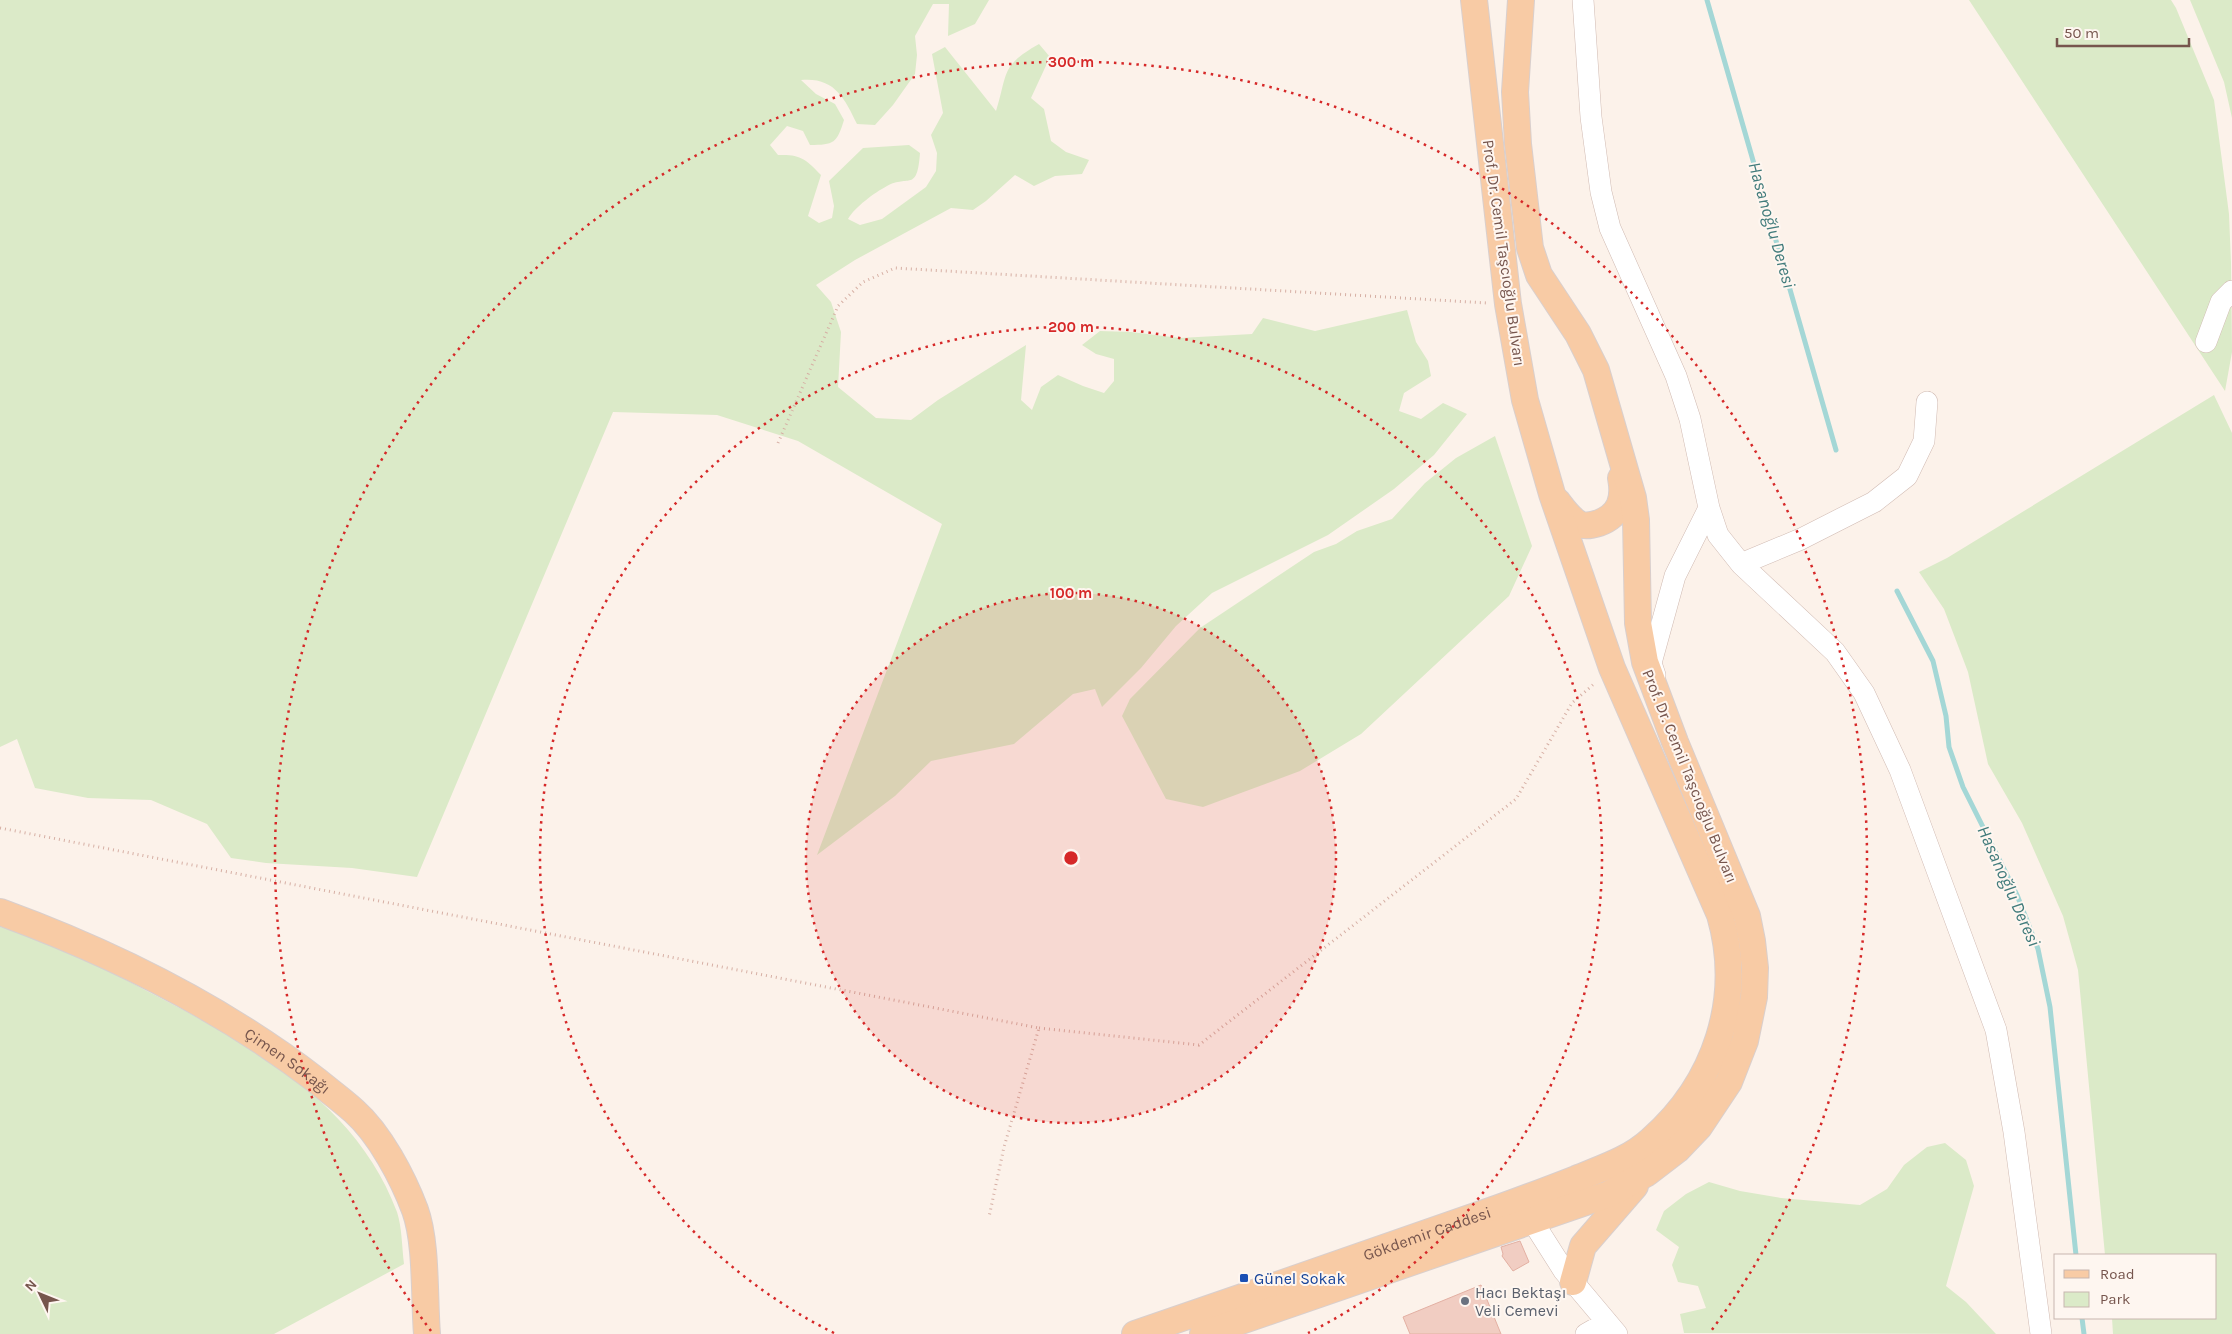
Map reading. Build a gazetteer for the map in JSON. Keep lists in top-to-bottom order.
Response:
{
  "streets": {
    "main road": ["Prof. Dr. Cemil Taşcıoğlu Bulvarı", "Çimen Sokağı", "Gökdemir Caddesi"]
  },
  "crossings": [
    ["Prof. Dr. Cemil Taşcıoğlu Bulvarı", "Gökdemir Caddesi"]
  ],
  "water": ["Hasanoğlu Deresi"],
  "places": {
    "transit": ["Günel Sokak"],
    "other": ["Hacı Bektaşı Veli Cemevi"]
  },
  "legend": ["Road", "Park"],
  "scale_bar": "50 m",
  "north": "top left",
  "rings": ["300 m", "200 m", "100 m"]
}
